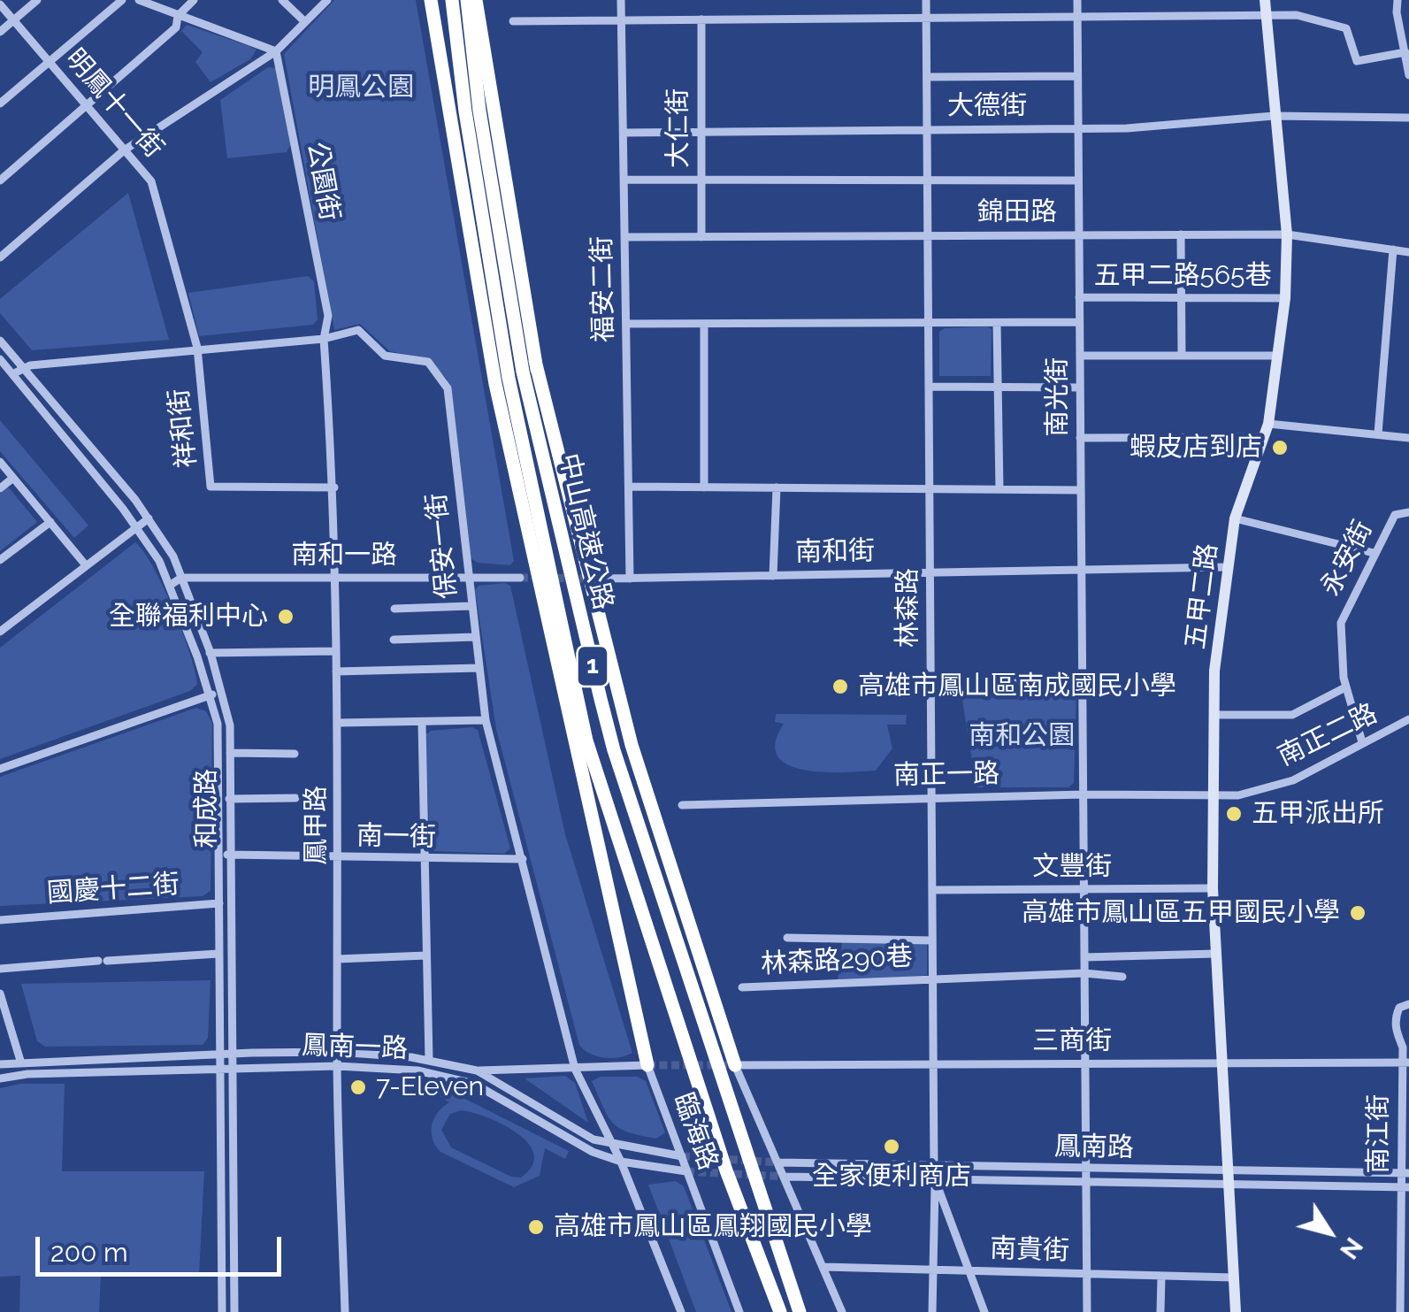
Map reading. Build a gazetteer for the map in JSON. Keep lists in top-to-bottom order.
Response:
{
  "streets": {
    "highway": ["中山高速公路", "1"],
    "main road": ["五甲二路"],
    "street": [
      "明鳳十一街",
      "大德街",
      "大仁街",
      "公園街",
      "錦田路",
      "五甲二路565巷",
      "福安二街",
      "南光街",
      "祥和街",
      "保安一街",
      "南和街",
      "南和一路",
      "永安街",
      "林森路",
      "南正二路",
      "南正一路",
      "和成路",
      "鳳甲路",
      "南一街",
      "文豐街",
      "國慶十二街",
      "林森路290巷",
      "三商街",
      "鳳南一路",
      "臨海路",
      "南江街",
      "鳳南路",
      "南貴街"
    ]
  },
  "crossings": [
    ["明鳳十一街", "祥和街"],
    ["明鳳十一街", "保安一街"],
    ["大德街", "大仁街"],
    ["大德街", "福安二街"],
    ["大德街", "南光街"],
    ["大德街", "五甲二路"],
    ["大德街", "林森路"],
    ["大仁街", "錦田路"],
    ["公園街", "保安一街"],
    ["公園街", "鳳甲路"],
    ["錦田路", "福安二街"],
    ["錦田路", "南光街"],
    ["錦田路", "五甲二路"],
    ["錦田路", "林森路"],
    ["五甲二路565巷", "南光街"],
    ["五甲二路565巷", "五甲二路"],
    ["福安二街", "南和街"],
    ["南光街", "南和街"],
    ["南光街", "南正一路"],
    ["南光街", "文豐街"],
    ["南光街", "林森路290巷"],
    ["南光街", "三商街"],
    ["南光街", "鳳南路"],
    ["南光街", "南貴街"],
    ["祥和街", "保安一街"],
    ["祥和街", "鳳甲路"],
    ["保安一街", "南和一路"],
    ["保安一街", "和成路"],
    ["保安一街", "鳳甲路"],
    ["保安一街", "南一街"],
    ["保安一街", "鳳南一路"],
    ["南和街", "五甲二路"],
    ["南和街", "林森路"],
    ["南和一路", "和成路"],
    ["南和一路", "鳳甲路"],
    ["永安街", "南正二路"],
    ["五甲二路", "南正二路"],
    ["五甲二路", "南正一路"],
    ["五甲二路", "文豐街"],
    ["五甲二路", "三商街"],
    ["五甲二路", "鳳南路"],
    ["五甲二路", "南貴街"],
    ["林森路", "南正一路"],
    ["林森路", "文豐街"],
    ["林森路", "林森路290巷"],
    ["林森路", "三商街"],
    ["林森路", "鳳南路"],
    ["林森路", "南貴街"],
    ["南正二路", "南正一路"],
    ["和成路", "南一街"],
    ["和成路", "國慶十二街"],
    ["和成路", "鳳南一路"],
    ["鳳甲路", "南一街"],
    ["鳳甲路", "鳳南一路"],
    ["三商街", "南江街"],
    ["鳳南一路", "臨海路"],
    ["南江街", "鳳南路"]
  ],
  "parks": ["明鳳公園", "南和公園"],
  "places": [
    "蝦皮店到店",
    "全聯福利中心",
    "高雄市鳳山區南成國民小學",
    "五甲派出所",
    "高雄市鳳山區五甲國民小學",
    "7-Eleven",
    "全家便利商店",
    "高雄市鳳山區鳳翔國民小學"
  ],
  "scale_bar": "200 m",
  "north": "bottom right"
}
